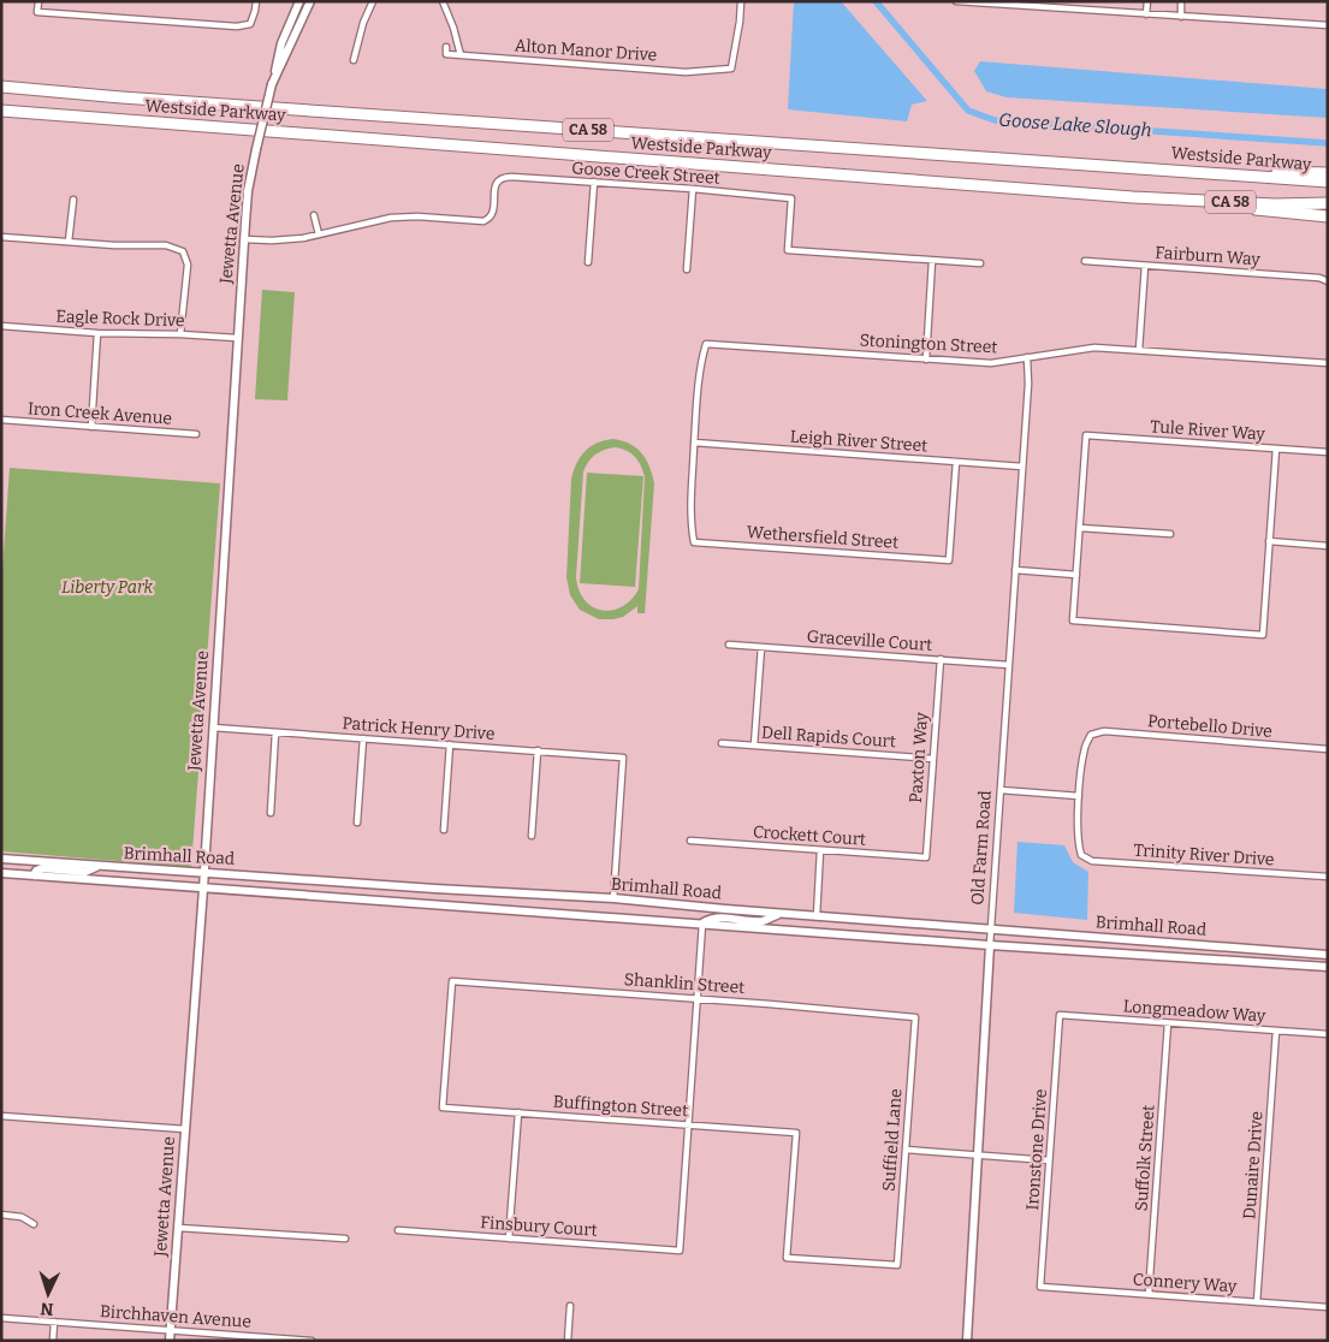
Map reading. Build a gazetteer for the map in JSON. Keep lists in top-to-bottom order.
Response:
{
  "streets": {
    "highway": ["Westside Parkway", "CA 58"],
    "street": [
      "Alton Manor Drive",
      "Goose Creek Street",
      "Jewetta Avenue",
      "Fairburn Way",
      "Eagle Rock Drive",
      "Stonington Street",
      "Iron Creek Avenue",
      "Tule River Way",
      "Leigh River Street",
      "Wethersfield Street",
      "Graceville Court",
      "Portebello Drive",
      "Patrick Henry Drive",
      "Dell Rapids Court",
      "Paxton Way",
      "Crockett Court",
      "Old Farm Road",
      "Trinity River Drive",
      "Brimhall Road",
      "Shanklin Street",
      "Longmeadow Way",
      "Buffington Street",
      "Suffield Lane",
      "Ironstone Drive",
      "Suffolk Street",
      "Dunaire Drive",
      "Finsbury Court",
      "Connery Way",
      "Birchhaven Avenue"
    ]
  },
  "crossings": [
    ["Jewetta Avenue", "Eagle Rock Drive"],
    ["Jewetta Avenue", "Patrick Henry Drive"],
    ["Jewetta Avenue", "Brimhall Road"],
    ["Jewetta Avenue", "Birchhaven Avenue"],
    ["Stonington Street", "Leigh River Street"],
    ["Stonington Street", "Wethersfield Street"],
    ["Stonington Street", "Old Farm Road"],
    ["Leigh River Street", "Wethersfield Street"],
    ["Leigh River Street", "Old Farm Road"],
    ["Graceville Court", "Paxton Way"],
    ["Graceville Court", "Old Farm Road"],
    ["Portebello Drive", "Trinity River Drive"],
    ["Patrick Henry Drive", "Brimhall Road"],
    ["Dell Rapids Court", "Paxton Way"],
    ["Paxton Way", "Crockett Court"],
    ["Old Farm Road", "Brimhall Road"],
    ["Shanklin Street", "Buffington Street"],
    ["Shanklin Street", "Suffield Lane"],
    ["Longmeadow Way", "Ironstone Drive"],
    ["Longmeadow Way", "Suffolk Street"],
    ["Longmeadow Way", "Dunaire Drive"],
    ["Buffington Street", "Suffield Lane"],
    ["Buffington Street", "Finsbury Court"],
    ["Ironstone Drive", "Connery Way"],
    ["Suffolk Street", "Connery Way"],
    ["Dunaire Drive", "Connery Way"]
  ],
  "water": ["Goose Lake Slough"],
  "parks": ["Liberty Park"],
  "north": "bottom"
}
